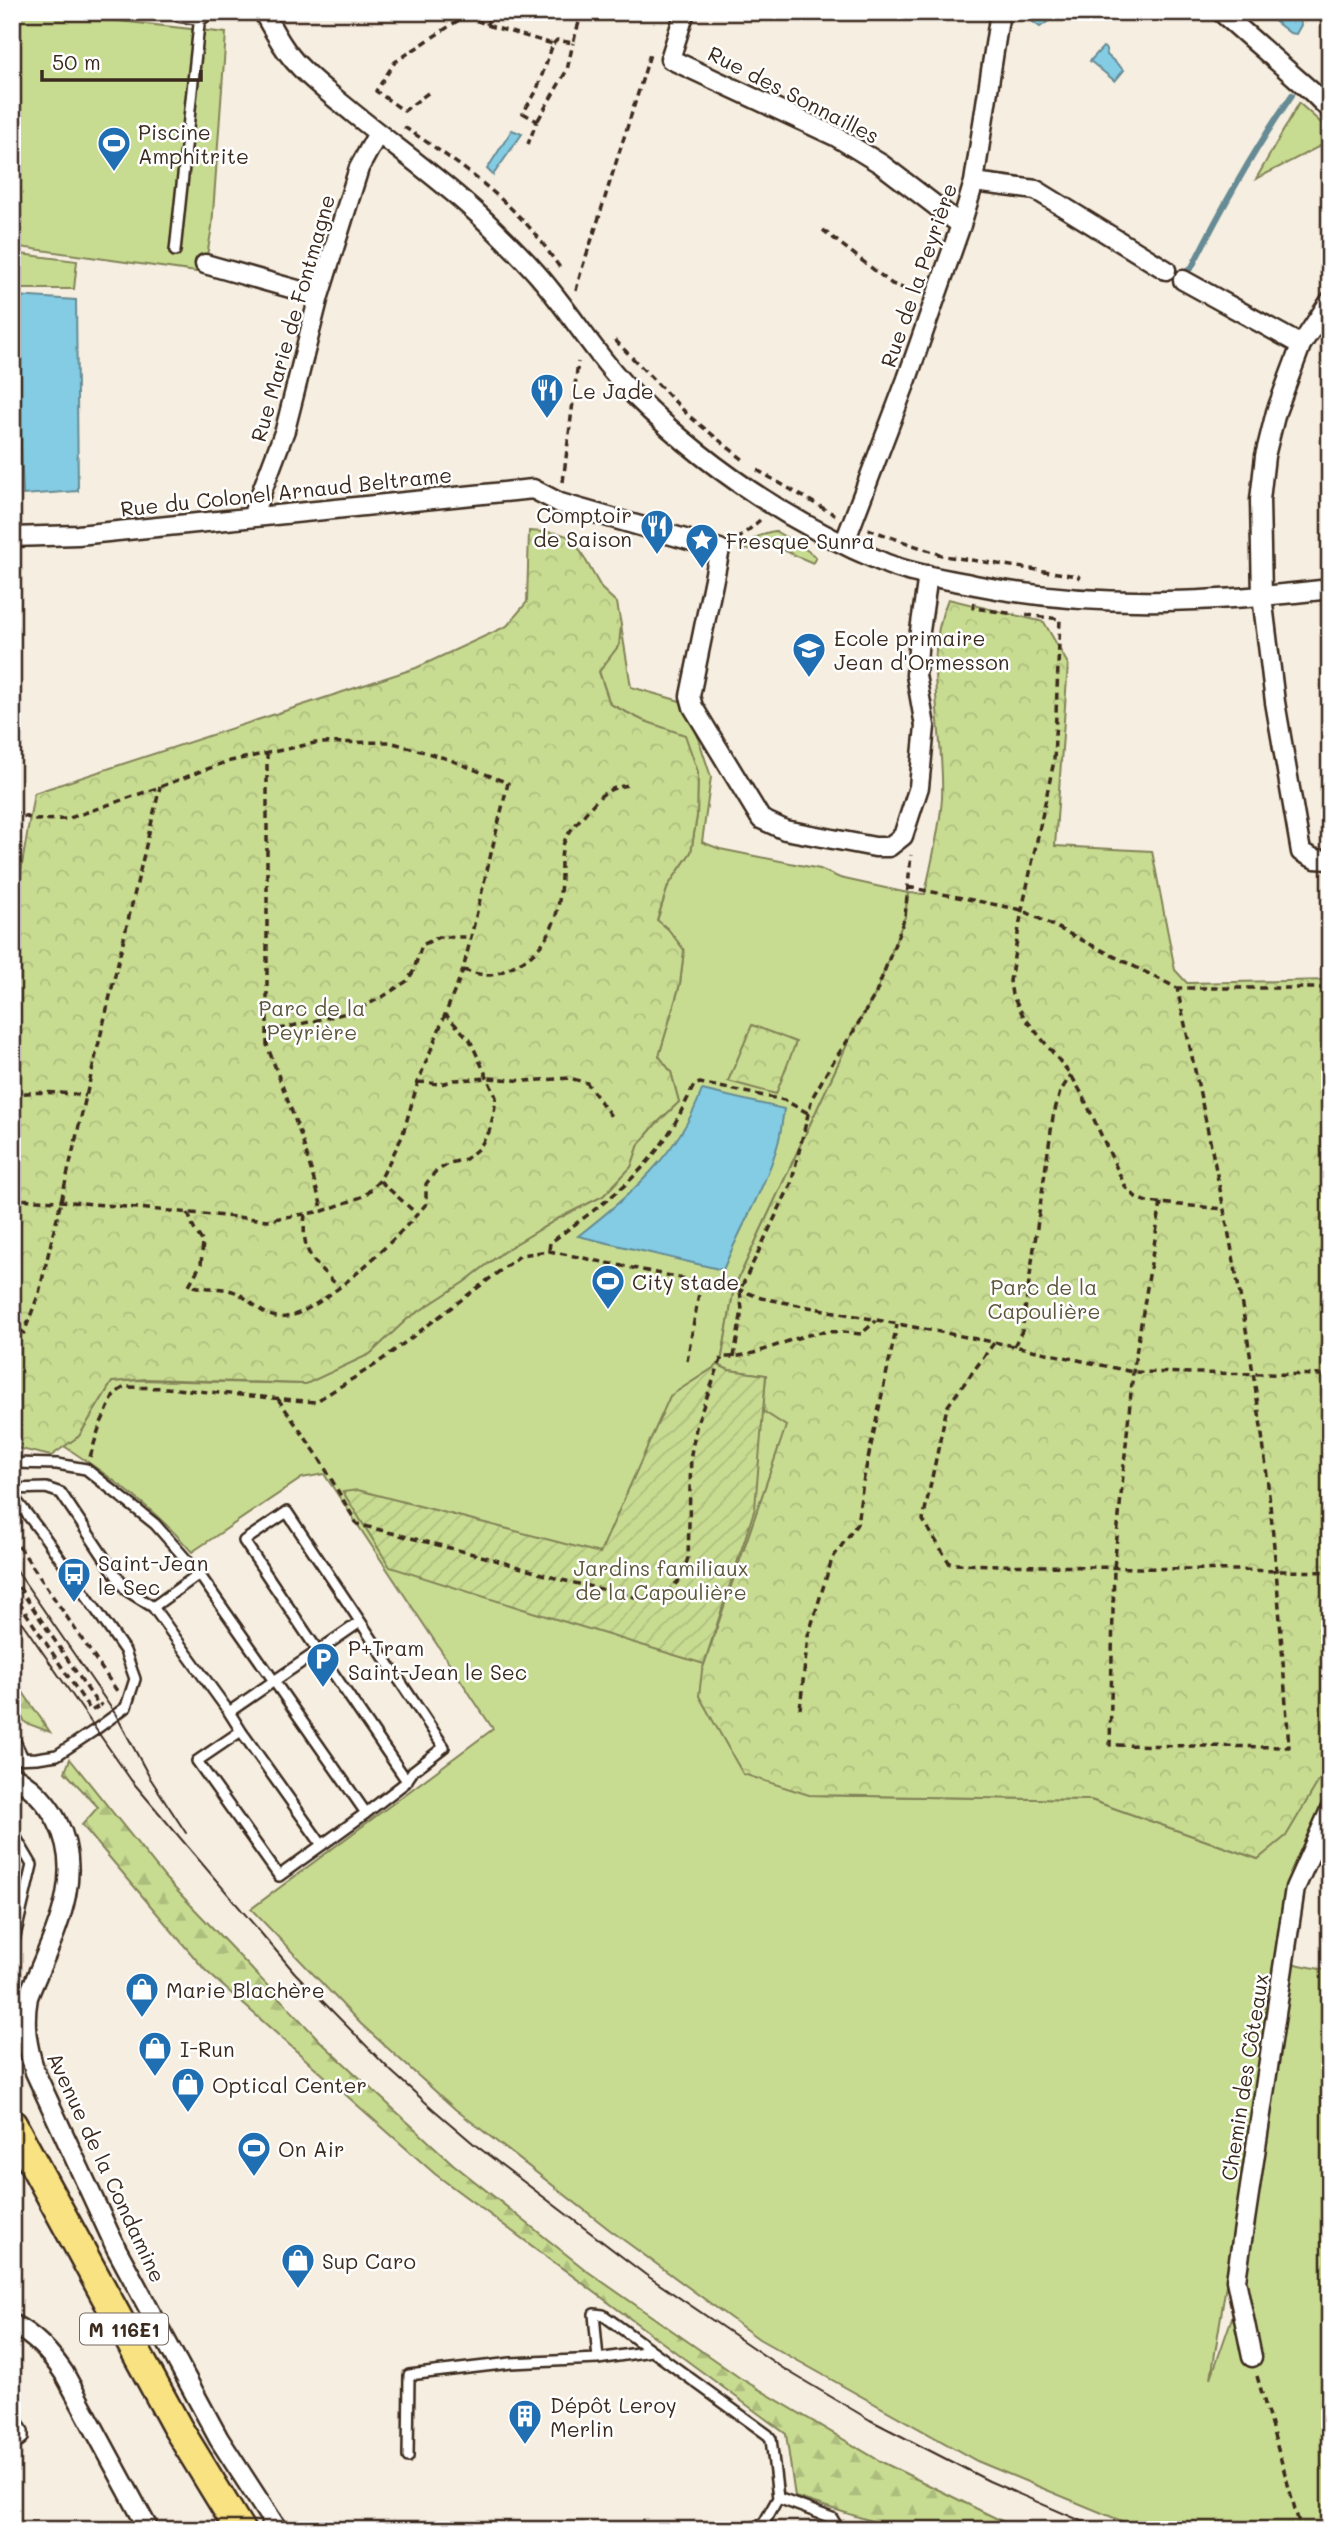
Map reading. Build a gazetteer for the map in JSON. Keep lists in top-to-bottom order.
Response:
{
  "streets": {
    "main road": ["M 116E1"],
    "street": [
      "Rue des Sonnailles",
      "Rue de la Peyrière",
      "Rue Marie de Fontmagne",
      "Rue du Colonel Arnaud Beltrame",
      "Chemin des Côteaux",
      "Avenue de la Condamine"
    ]
  },
  "crossings": [
    ["Rue des Sonnailles", "Rue de la Peyrière"],
    ["Rue Marie de Fontmagne", "Rue du Colonel Arnaud Beltrame"]
  ],
  "parks": ["Parc de la Peyrière", "Parc de la Capoulière", "Jardins familiaux de la Capoulière"],
  "places": {
    "sports": ["Piscine Amphitrite", "City stade", "On Air"],
    "restaurant": ["Le Jade", "Comptoir de Saison"],
    "place": ["Fresque Sunra"],
    "school or university": ["Ecole primaire Jean d'Ormesson"],
    "bus stop": ["Saint-Jean le Sec"],
    "parking": ["P+Tram Saint-Jean le Sec"],
    "shop": [
      "Marie Blachère",
      "I-Run",
      "Optical Center",
      "Sup Caro"
    ],
    "building": ["Dépôt Leroy Merlin"]
  },
  "scale_bar": "50 m"
}
